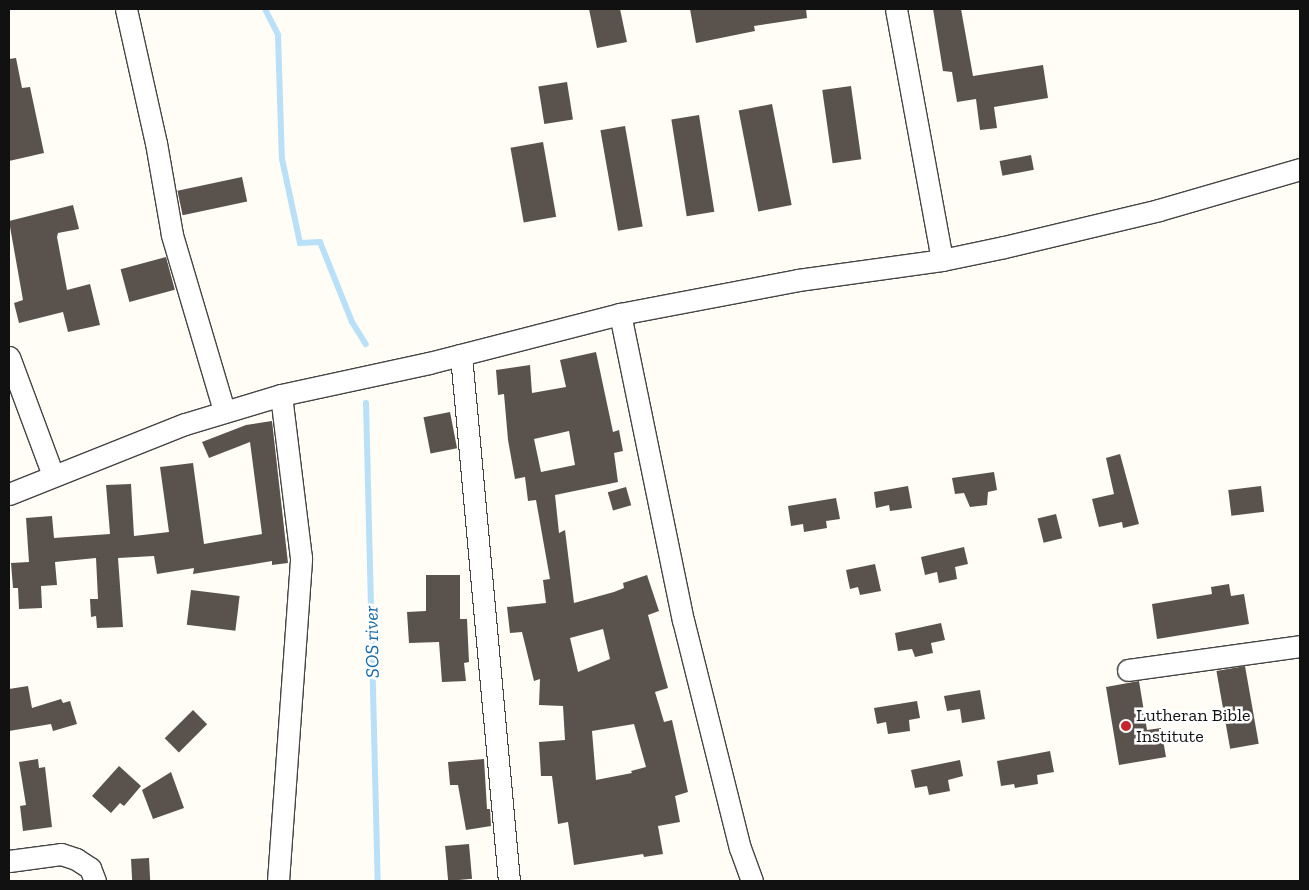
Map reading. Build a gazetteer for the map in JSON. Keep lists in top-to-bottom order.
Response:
{
  "water": ["SOS river"],
  "places": ["Lutheran Bible Institute"]
}
